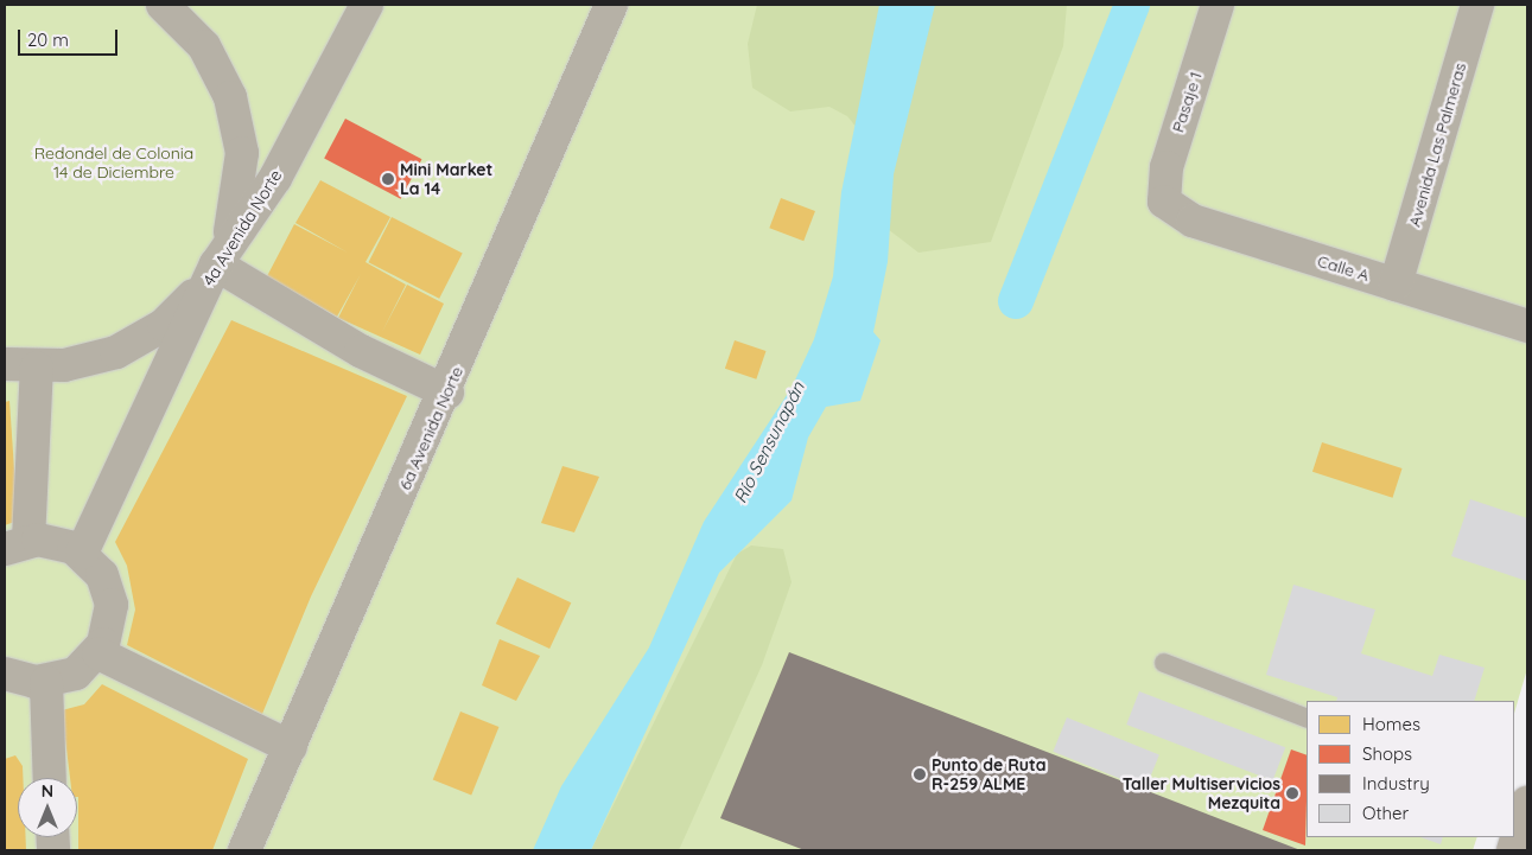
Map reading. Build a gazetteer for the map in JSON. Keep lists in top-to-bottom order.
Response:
{
  "streets": {
    "street": [
      "Pasaje 1",
      "Avenida Las Palmeras",
      "4a Avenida Norte",
      "Calle A",
      "6a Avenida Norte"
    ]
  },
  "crossings": [
    ["Pasaje 1", "Calle A"],
    ["Avenida Las Palmeras", "Calle A"]
  ],
  "water": ["Río Sensunapán"],
  "parks": ["Redondel de Colonia 14 de Diciembre"],
  "places": ["Mini Market La 14", "Punto de Ruta R-259 ALME", "Taller Multiservicios Mezquita"],
  "legend": [
    "Homes",
    "Shops",
    "Industry",
    "Other"
  ],
  "scale_bar": "20 m",
  "north": "top"
}
